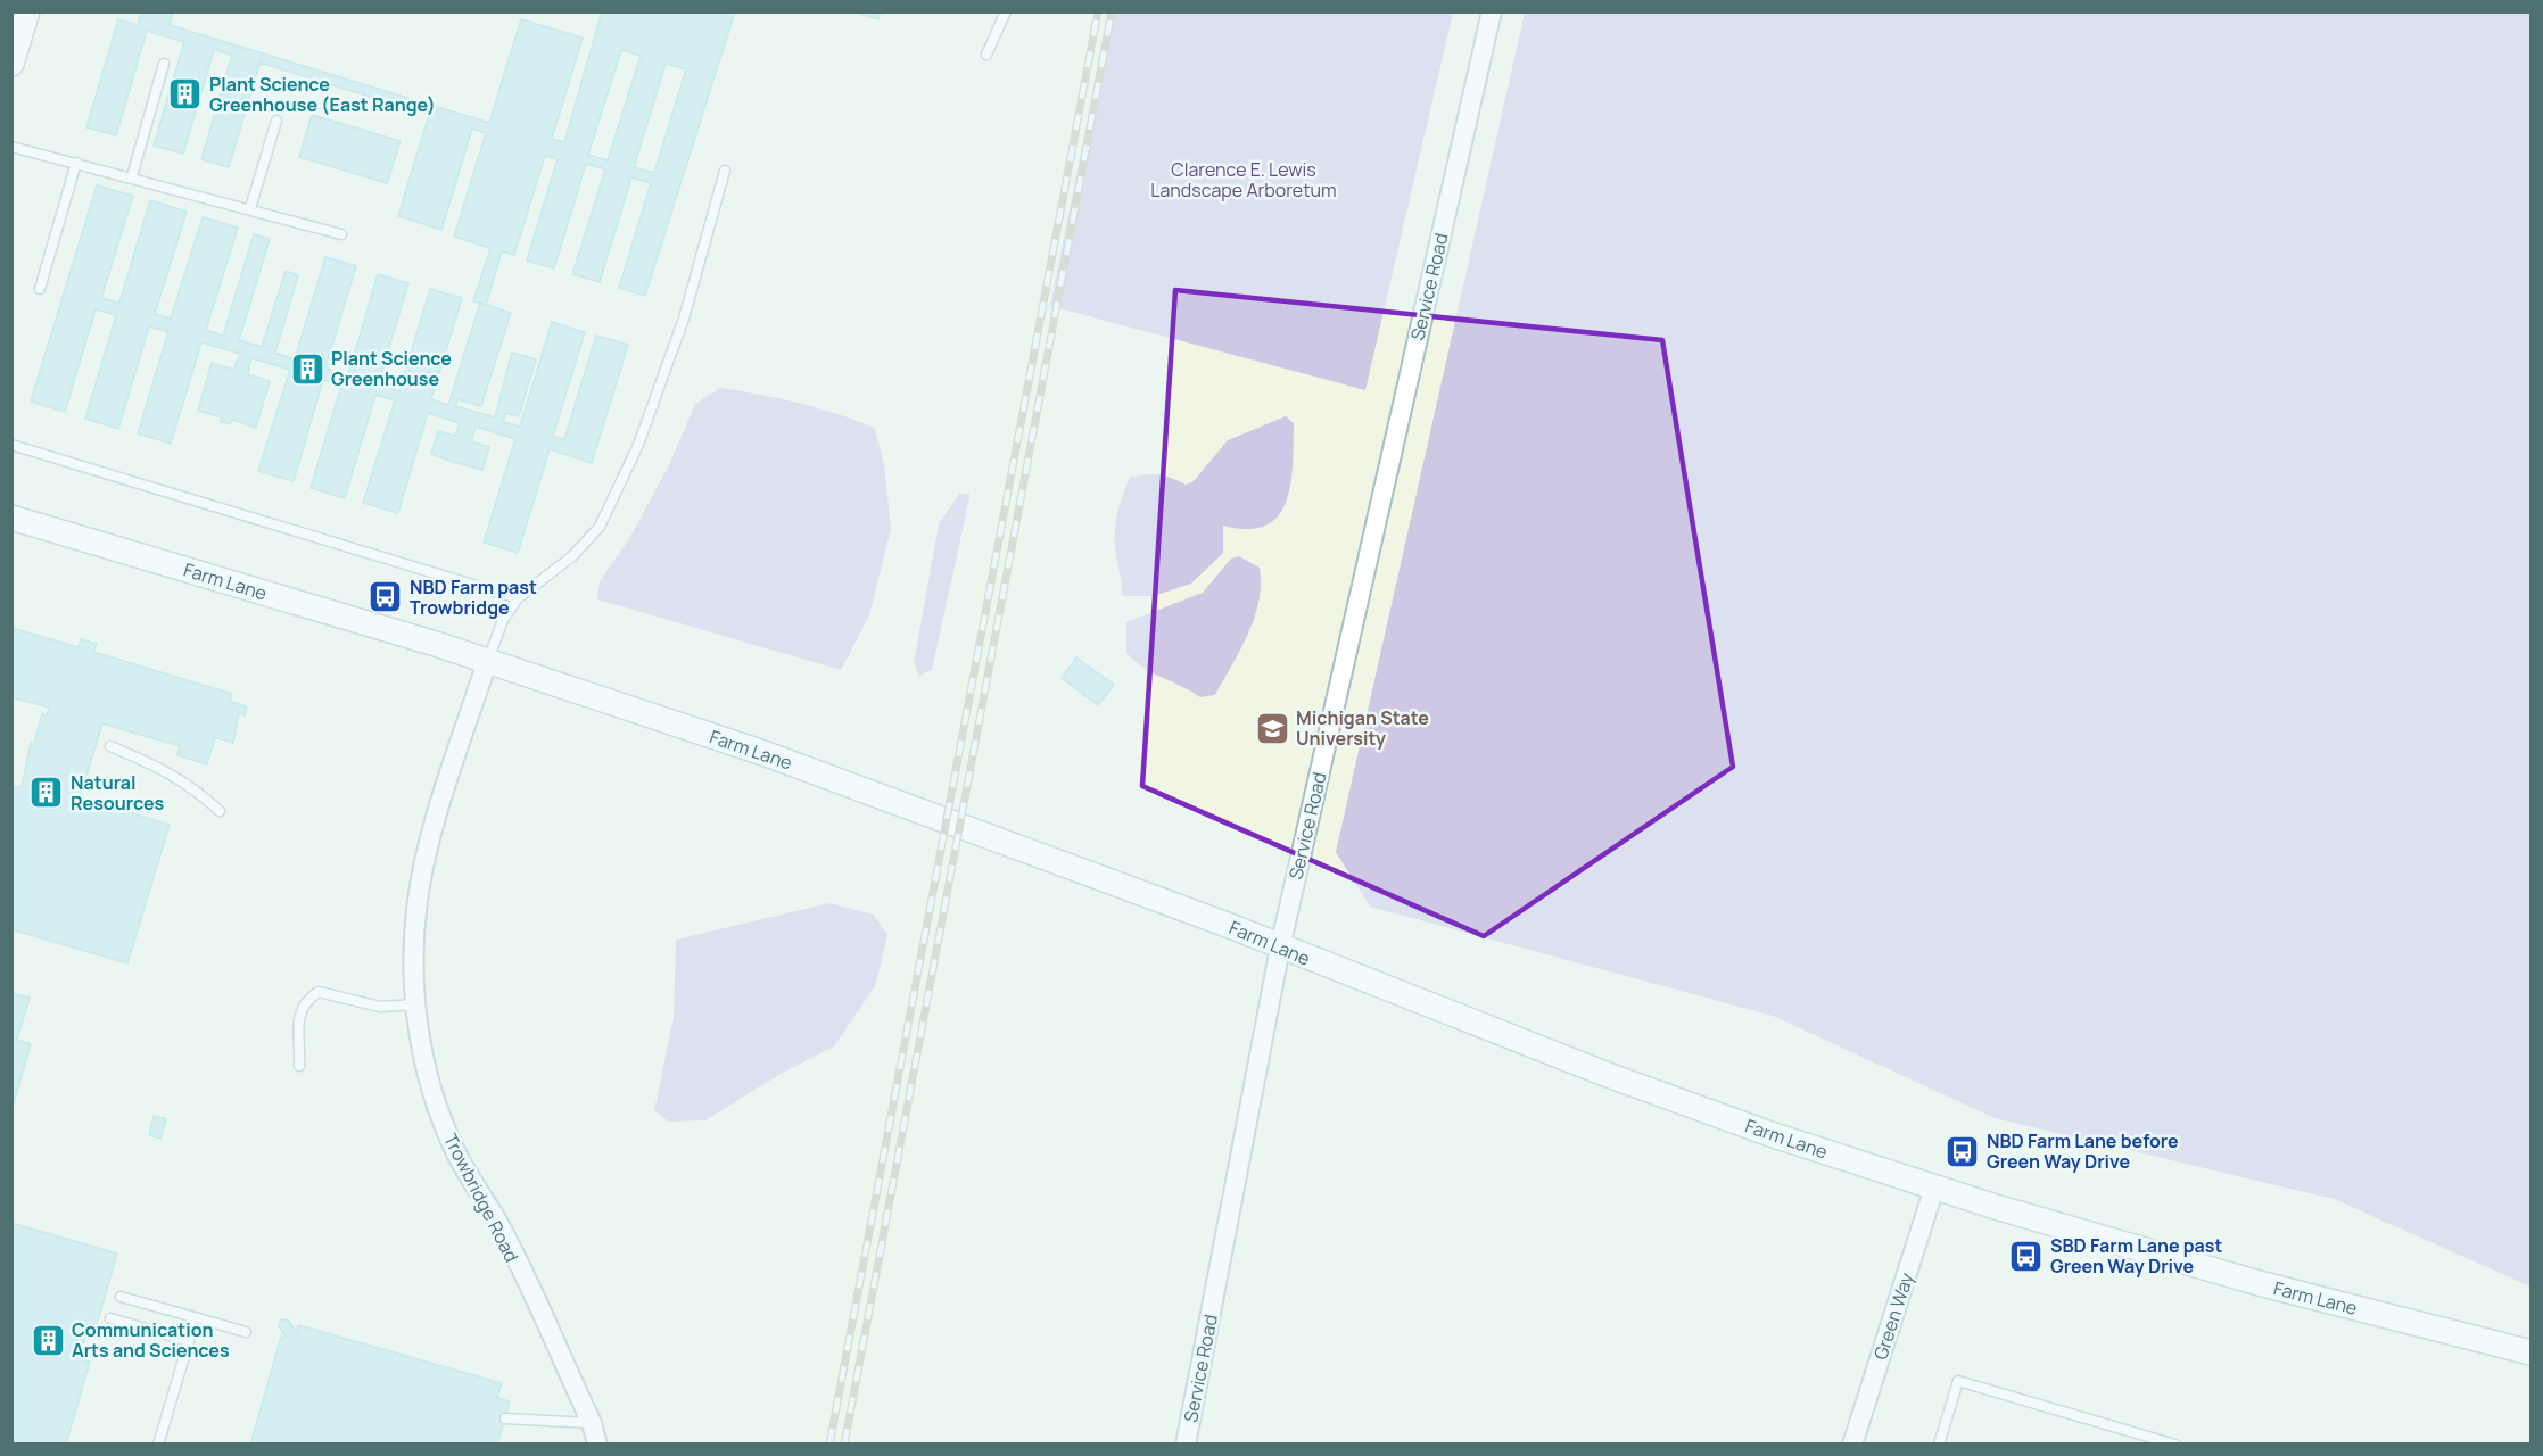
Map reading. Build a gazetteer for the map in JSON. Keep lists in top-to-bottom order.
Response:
{
  "streets": {
    "street": [
      "Service Road",
      "Farm Lane",
      "Trowbridge Road",
      "Green Way"
    ]
  },
  "crossings": [
    ["Service Road", "Farm Lane"],
    ["Farm Lane", "Trowbridge Road"],
    ["Farm Lane", "Green Way"]
  ],
  "parks": ["Clarence E. Lewis Landscape Arboretum"],
  "places": {
    "building": [
      "Plant Science Greenhouse (East Range)",
      "Plant Science Greenhouse",
      "Natural Resources",
      "Communication Arts and Sciences"
    ],
    "bus stop": ["NBD Farm past Trowbridge", "NBD Farm Lane before Green Way Drive", "SBD Farm Lane past Green Way Drive"],
    "school or university": ["Michigan State University"]
  }
}
